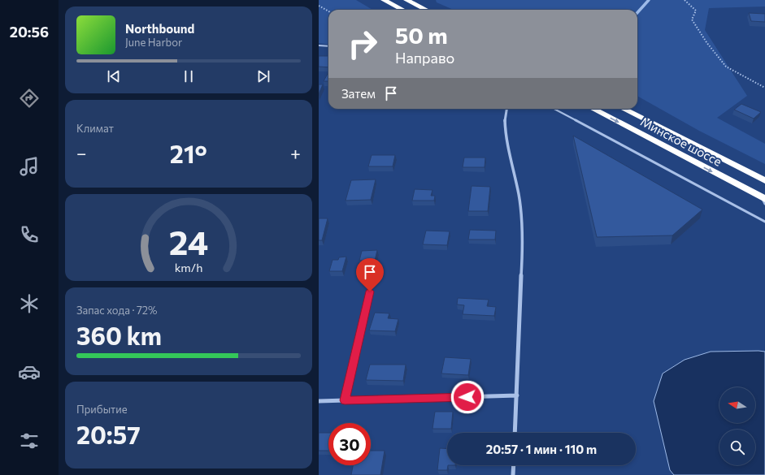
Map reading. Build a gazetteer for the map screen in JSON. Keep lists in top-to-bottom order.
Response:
{
  "streets": {
    "highway": ["Минское шоссе"]
  },
  "north": "left",
  "page": {
    "tabs": "20:56",
    "turn": ["50 m", "Направо"],
    "song": ["Northbound", "June Harbor"],
    "then": "Затем",
    "tile": [
      "Климат",
      ["Запас хода · 72%", "360 km"],
      ["Прибытие", "20:57"]
    ],
    "heat": ["−", "21°", "+"],
    "limit": "30",
    "trip": "20:57 · 1 мин · 110 m",
    "gauge": ["24", "km/h"]
  }
}
